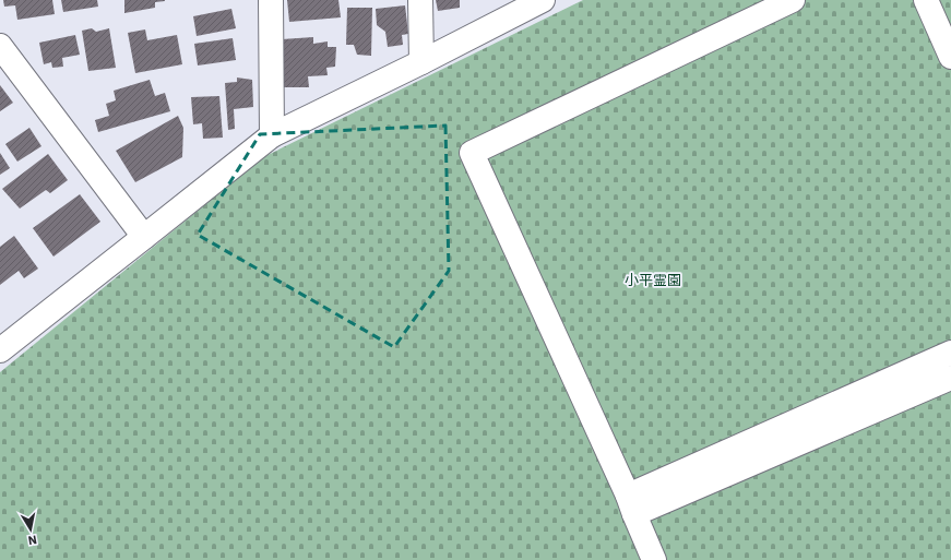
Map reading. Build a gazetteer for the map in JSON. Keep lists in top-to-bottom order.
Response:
{
  "parks": ["小平霊園"],
  "north": "bottom"
}
